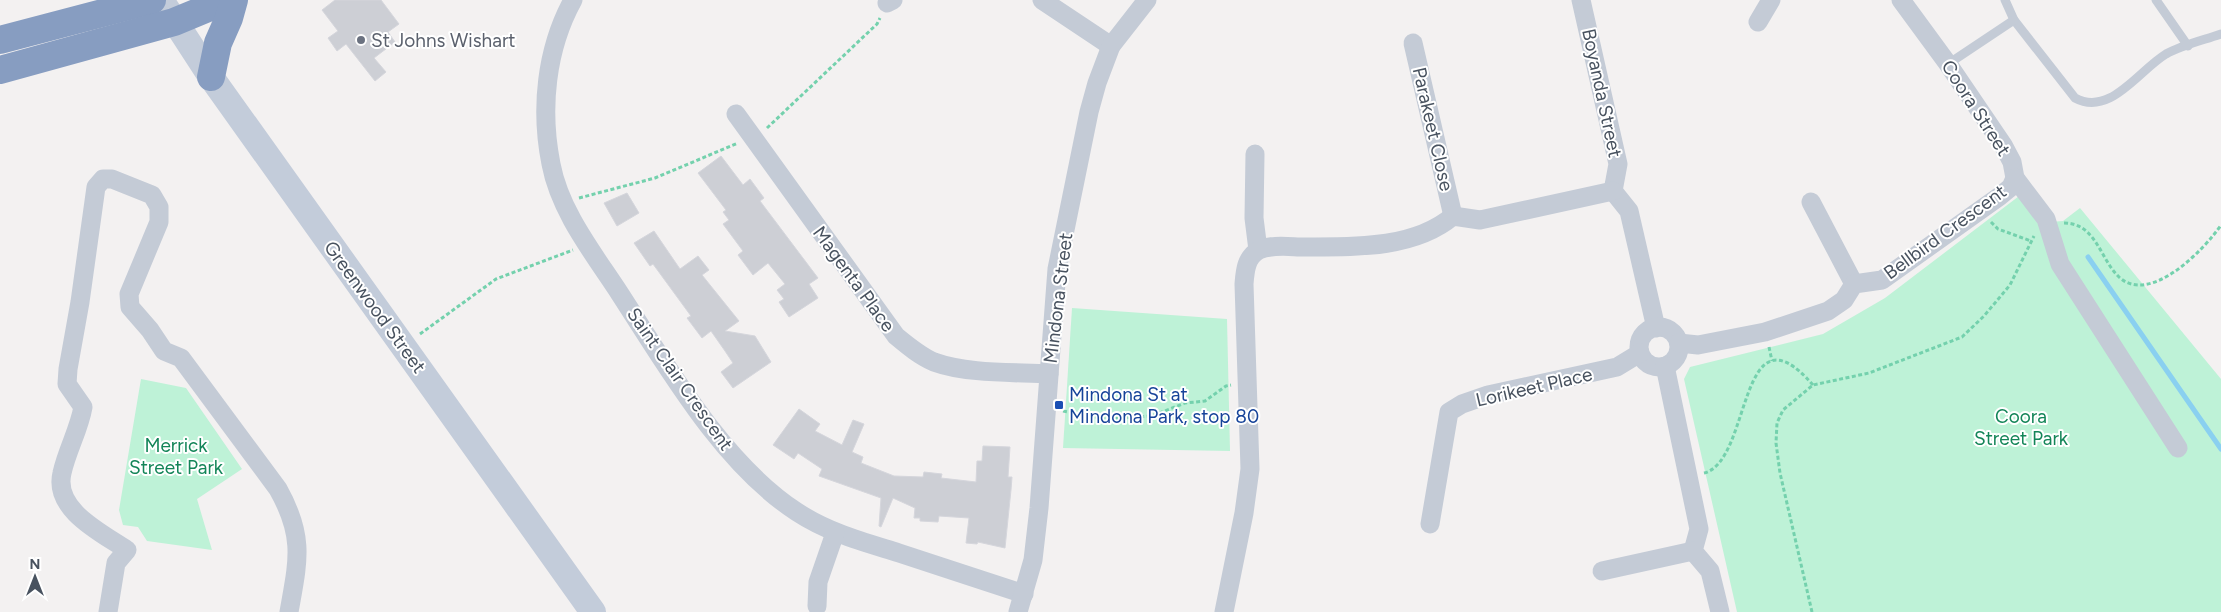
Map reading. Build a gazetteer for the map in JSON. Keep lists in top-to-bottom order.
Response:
{
  "streets": {
    "street": [
      "Boyanda Street",
      "Coora Street",
      "Parakeet Close",
      "Bellbird Crescent",
      "Magenta Place",
      "Mindona Street",
      "Greenwood Street",
      "Saint Clair Crescent",
      "Lorikeet Place"
    ]
  },
  "crossings": [
    ["Coora Street", "Bellbird Crescent"],
    ["Magenta Place", "Mindona Street"],
    ["Mindona Street", "Saint Clair Crescent"]
  ],
  "parks": ["Coora Street Park", "Merrick Street Park"],
  "places": {
    "other": ["St Johns Wishart"],
    "transit": ["Mindona St at Mindona Park, stop 80"]
  },
  "north": "top"
}
